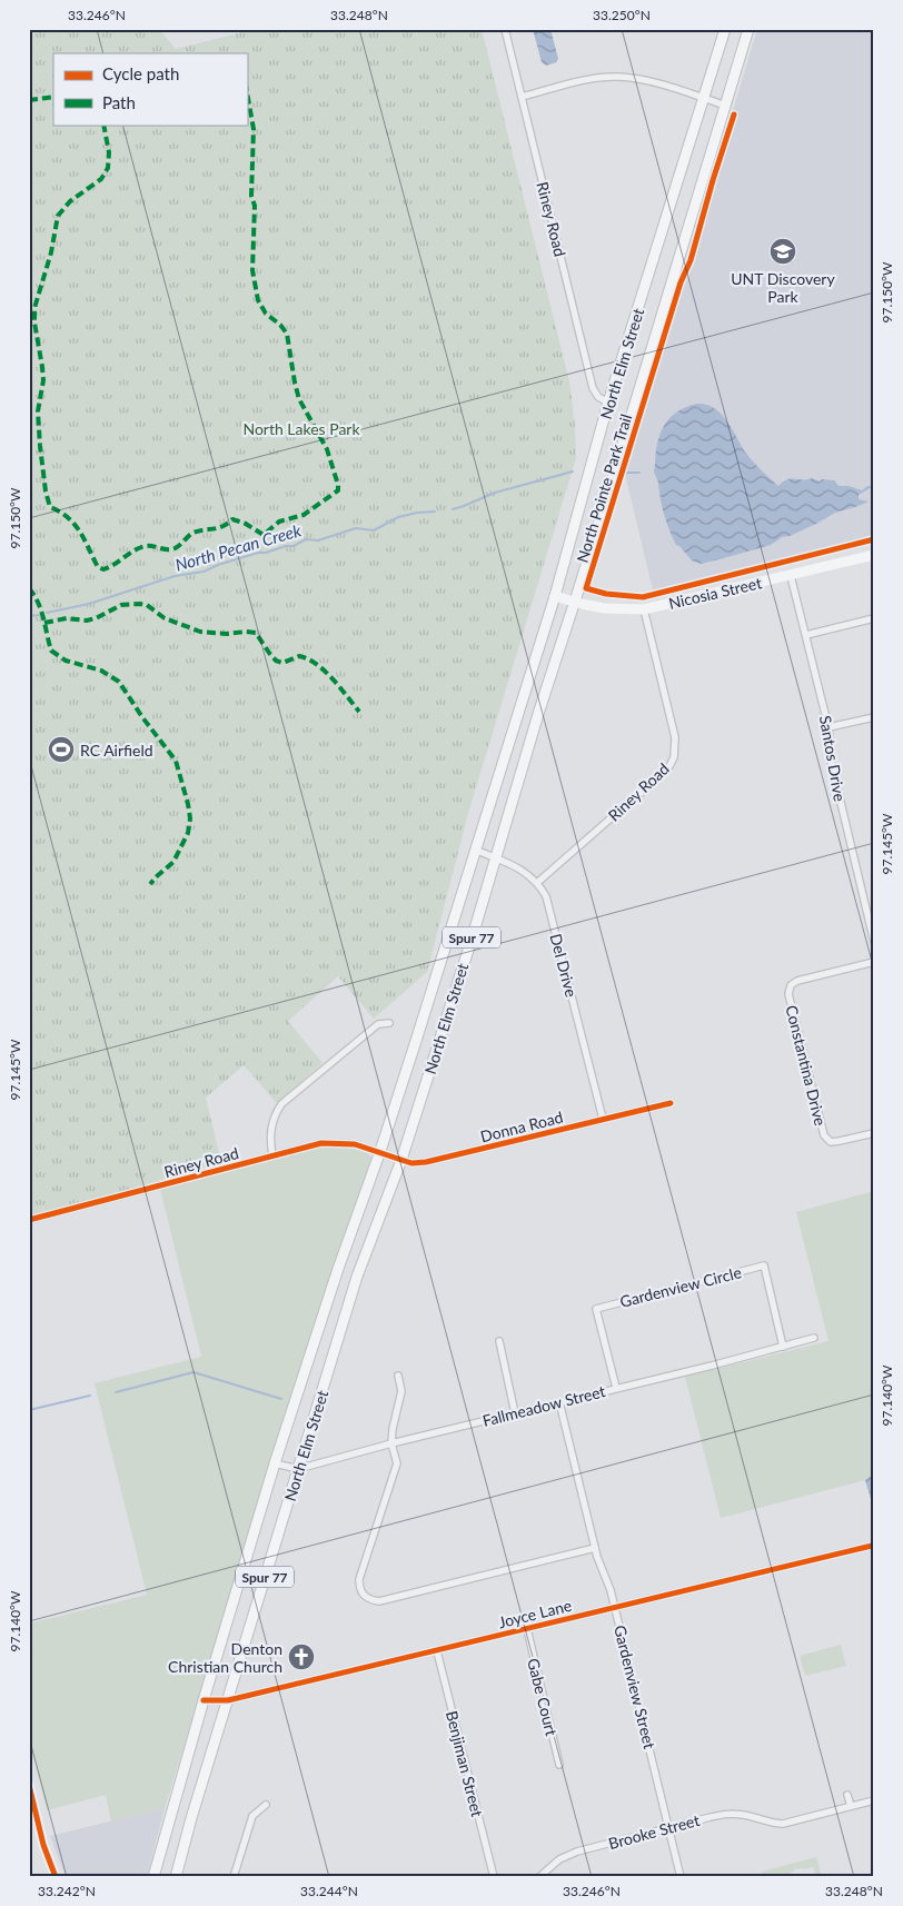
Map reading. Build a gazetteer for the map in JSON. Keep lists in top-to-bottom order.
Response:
{
  "streets": {
    "main road": ["North Elm Street", "Nicosia Street", "Spur 77"],
    "street": [
      "Riney Road",
      "Santos Drive",
      "Del Drive",
      "Constantina Drive",
      "Donna Road",
      "Gardenview Circle",
      "Fallmeadow Street",
      "Joyce Lane",
      "Gardenview Street",
      "Gabe Court",
      "Benjiman Street",
      "Brooke Street"
    ],
    "cycle path": ["North Pointe Park Trail"]
  },
  "crossings": [
    ["Riney Road", "North Elm Street"],
    ["Riney Road", "Nicosia Street"],
    ["Riney Road", "Del Drive"],
    ["Riney Road", "Donna Road"],
    ["North Elm Street", "Nicosia Street"],
    ["North Elm Street", "Donna Road"],
    ["North Elm Street", "Fallmeadow Street"],
    ["North Elm Street", "Joyce Lane"],
    ["Nicosia Street", "Santos Drive"],
    ["Del Drive", "Donna Road"],
    ["Gardenview Circle", "Fallmeadow Street"],
    ["Fallmeadow Street", "Gardenview Street"],
    ["Joyce Lane", "Gardenview Street"],
    ["Joyce Lane", "Gabe Court"],
    ["Joyce Lane", "Benjiman Street"],
    ["Gardenview Street", "Brooke Street"]
  ],
  "water": ["North Pecan Creek"],
  "parks": ["North Lakes Park"],
  "places": {
    "school or university": ["UNT Discovery Park"],
    "sports": ["RC Airfield"],
    "church": ["Denton Christian Church"]
  },
  "legend": ["Cycle path", "Path"],
  "coordinates": [
    "33.246°N",
    "33.248°N",
    "33.250°N",
    "97.150°W",
    "97.145°W",
    "97.140°W",
    "33.242°N",
    "33.244°N"
  ]
}
